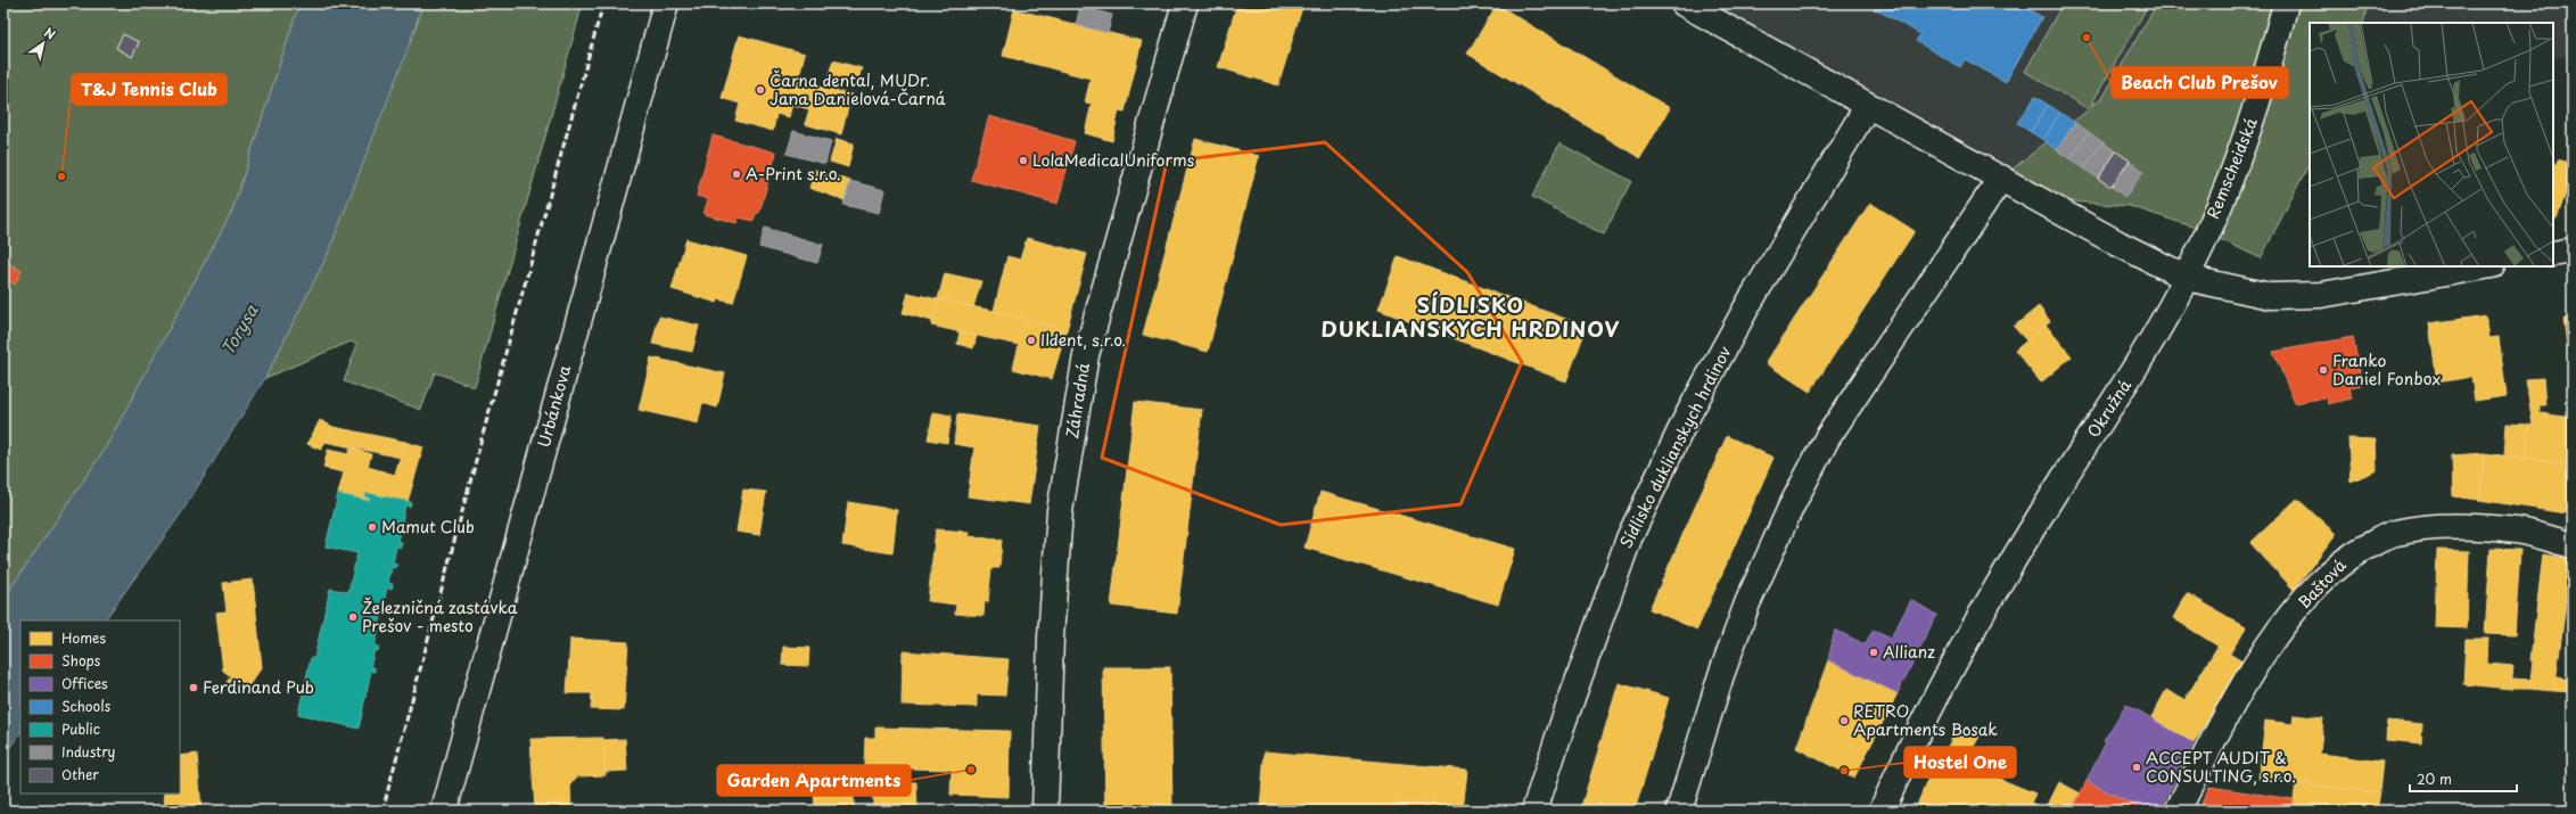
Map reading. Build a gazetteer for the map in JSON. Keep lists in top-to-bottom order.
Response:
{
  "streets": {
    "street": [
      "Remscheidská",
      "Záhradná",
      "Urbánkova",
      "Okružná",
      "Sídlisko duklianskych hrdinov",
      "Baštová"
    ]
  },
  "crossings": [
    ["Remscheidská", "Okružná"]
  ],
  "districts": ["SÍDLISKO DUKLIANSKYCH HRDINOV"],
  "water": ["Torysa"],
  "places": [
    "Beach Club Prešov",
    "Čarna dental, MUDr. Jana Danielová-Čarná",
    "LolaMedicalUniforms",
    "A-Print s.r.o.",
    "T&J Tennis Club",
    "Ildent, s.r.o.",
    "Franko Daniel Fonbox",
    "Mamut Club",
    "Železničná zastávka Prešov - mesto",
    "Allianz",
    "Ferdinand Pub",
    "RETRO Apartments Bosak",
    "ACCEPT AUDIT & CONSULTING, s.r.o.",
    "Garden Apartments",
    "Hostel One"
  ],
  "legend": [
    "Homes",
    "Shops",
    "Offices",
    "Schools",
    "Public",
    "Industry",
    "Other"
  ],
  "scale_bar": "20 m",
  "north": "top right"
}
